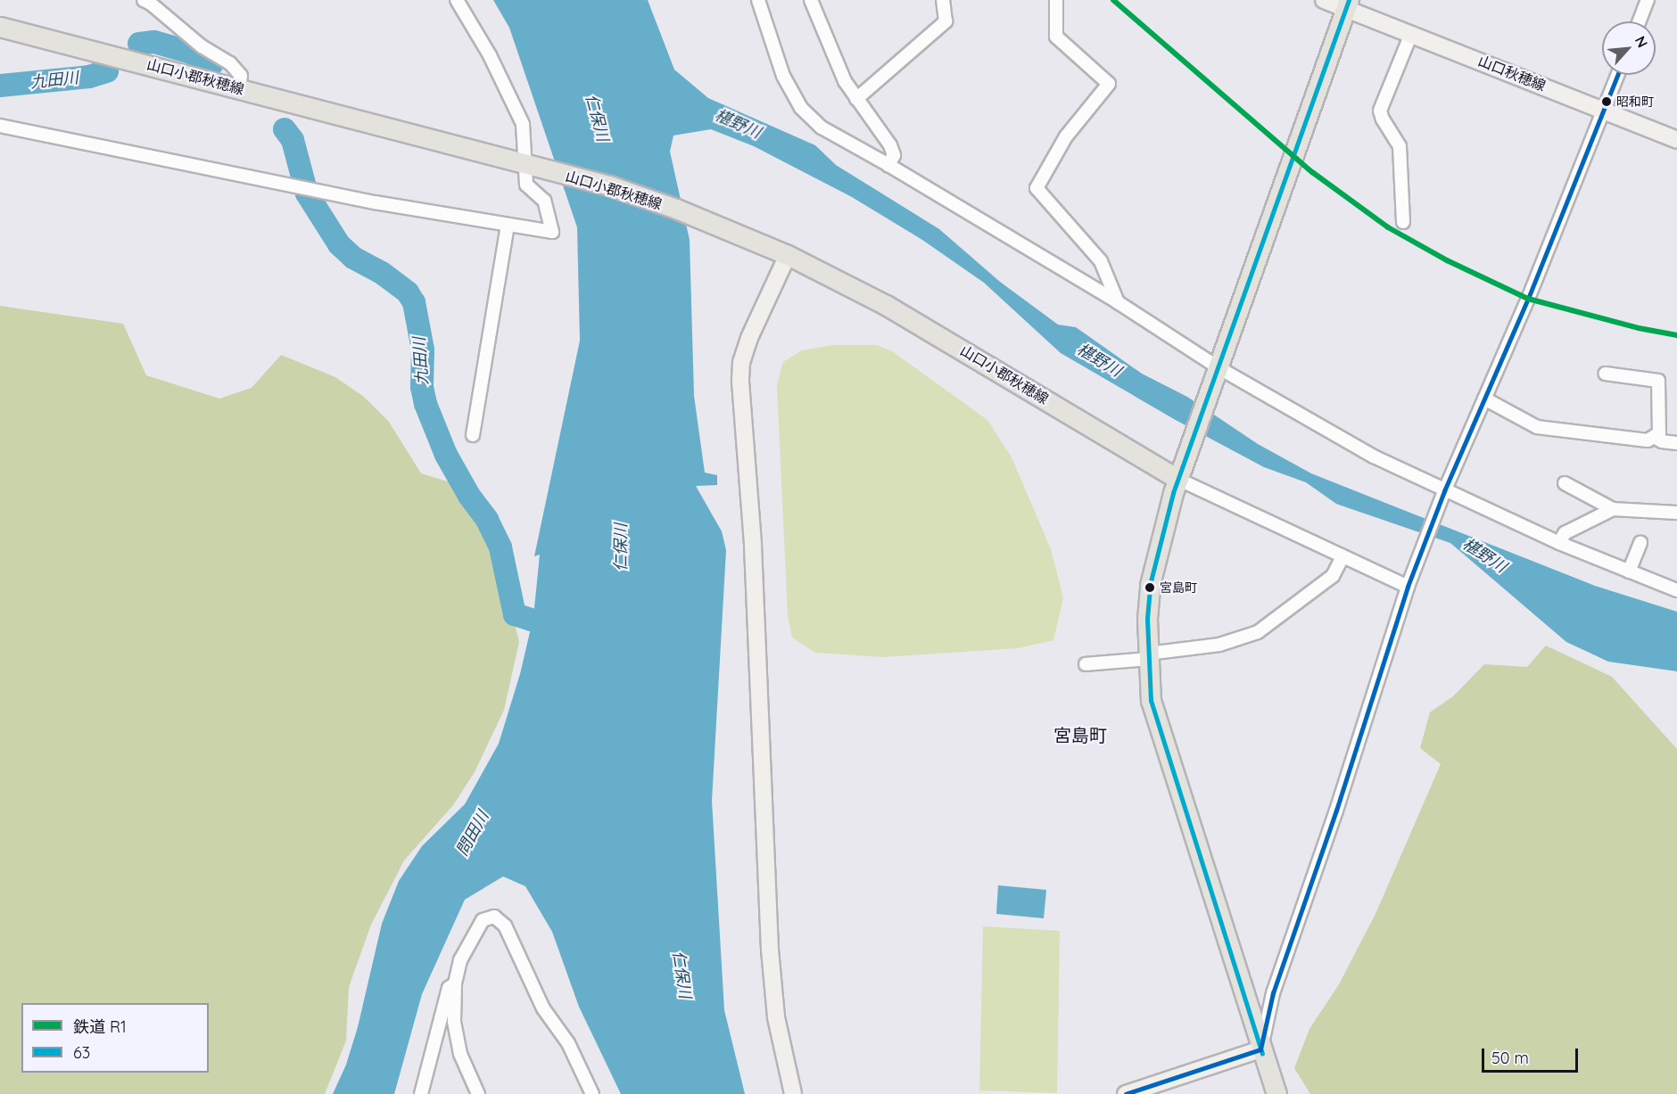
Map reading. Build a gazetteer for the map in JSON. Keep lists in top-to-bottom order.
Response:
{
  "streets": {
    "main road": ["山口小郡秋穂線"],
    "street": ["山口秋穂線"]
  },
  "districts": ["宮島町"],
  "water": [
    "九田川",
    "仁保川",
    "椹野川",
    "問田川"
  ],
  "places": ["昭和町", "宮島町"],
  "lines": ["rail line R1", "transit line 63"],
  "legend": ["鉄道 R1", "63"],
  "scale_bar": "50 m",
  "north": "top right"
}
